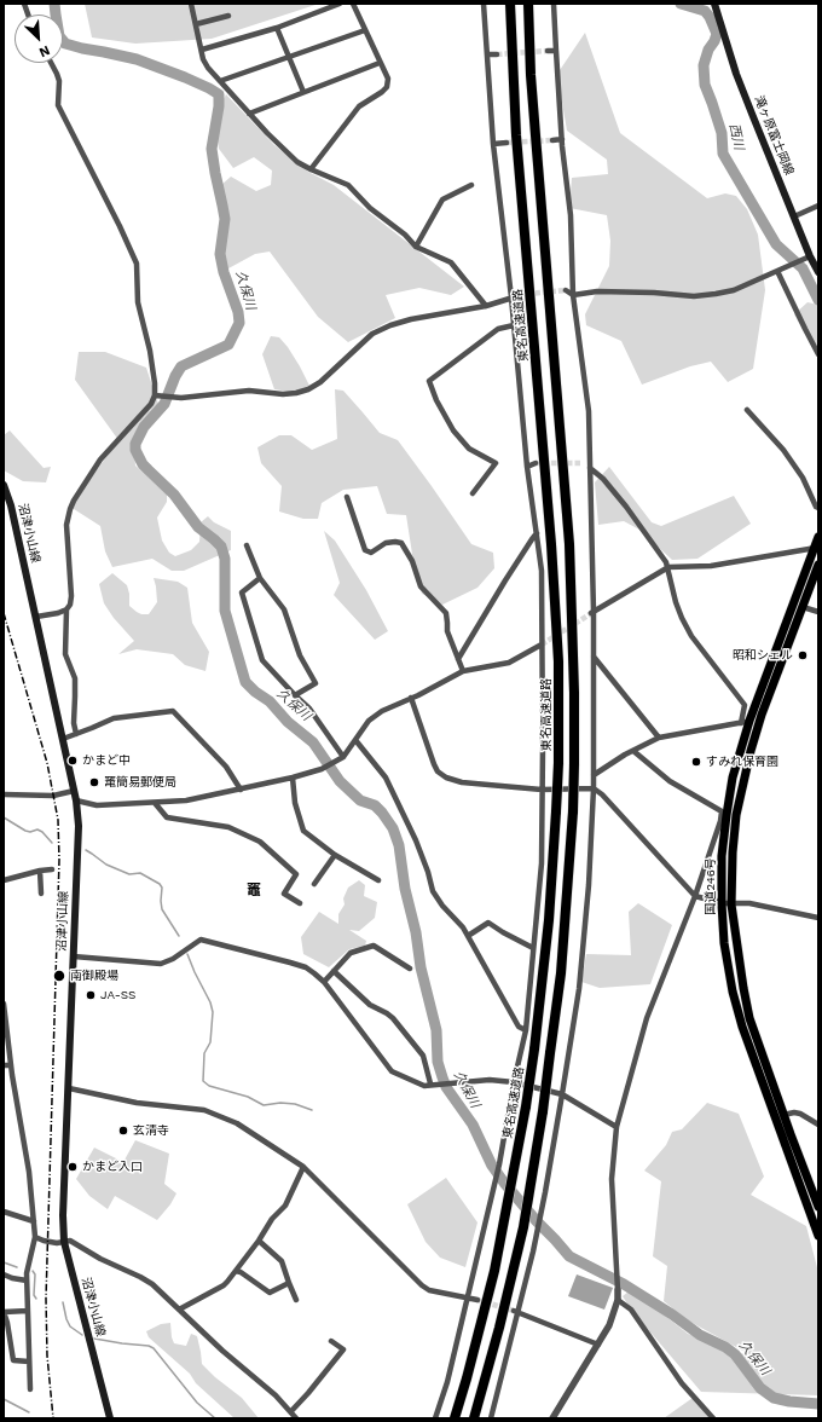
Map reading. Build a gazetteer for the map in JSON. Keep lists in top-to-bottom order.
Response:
{
  "streets": {
    "highway": ["東名高速道路", "国道246号"],
    "main road": ["滝ヶ原富士岡線", "沼津小山線"]
  },
  "districts": ["竈"],
  "water": ["西川", "久保川"],
  "places": [
    "昭和シェル",
    "かまど中",
    "すみれ保育園",
    "竃簡易郵便局",
    "南御殿場",
    "JA-SS",
    "玄清寺",
    "かまど入口"
  ],
  "north": "bottom right"
}
